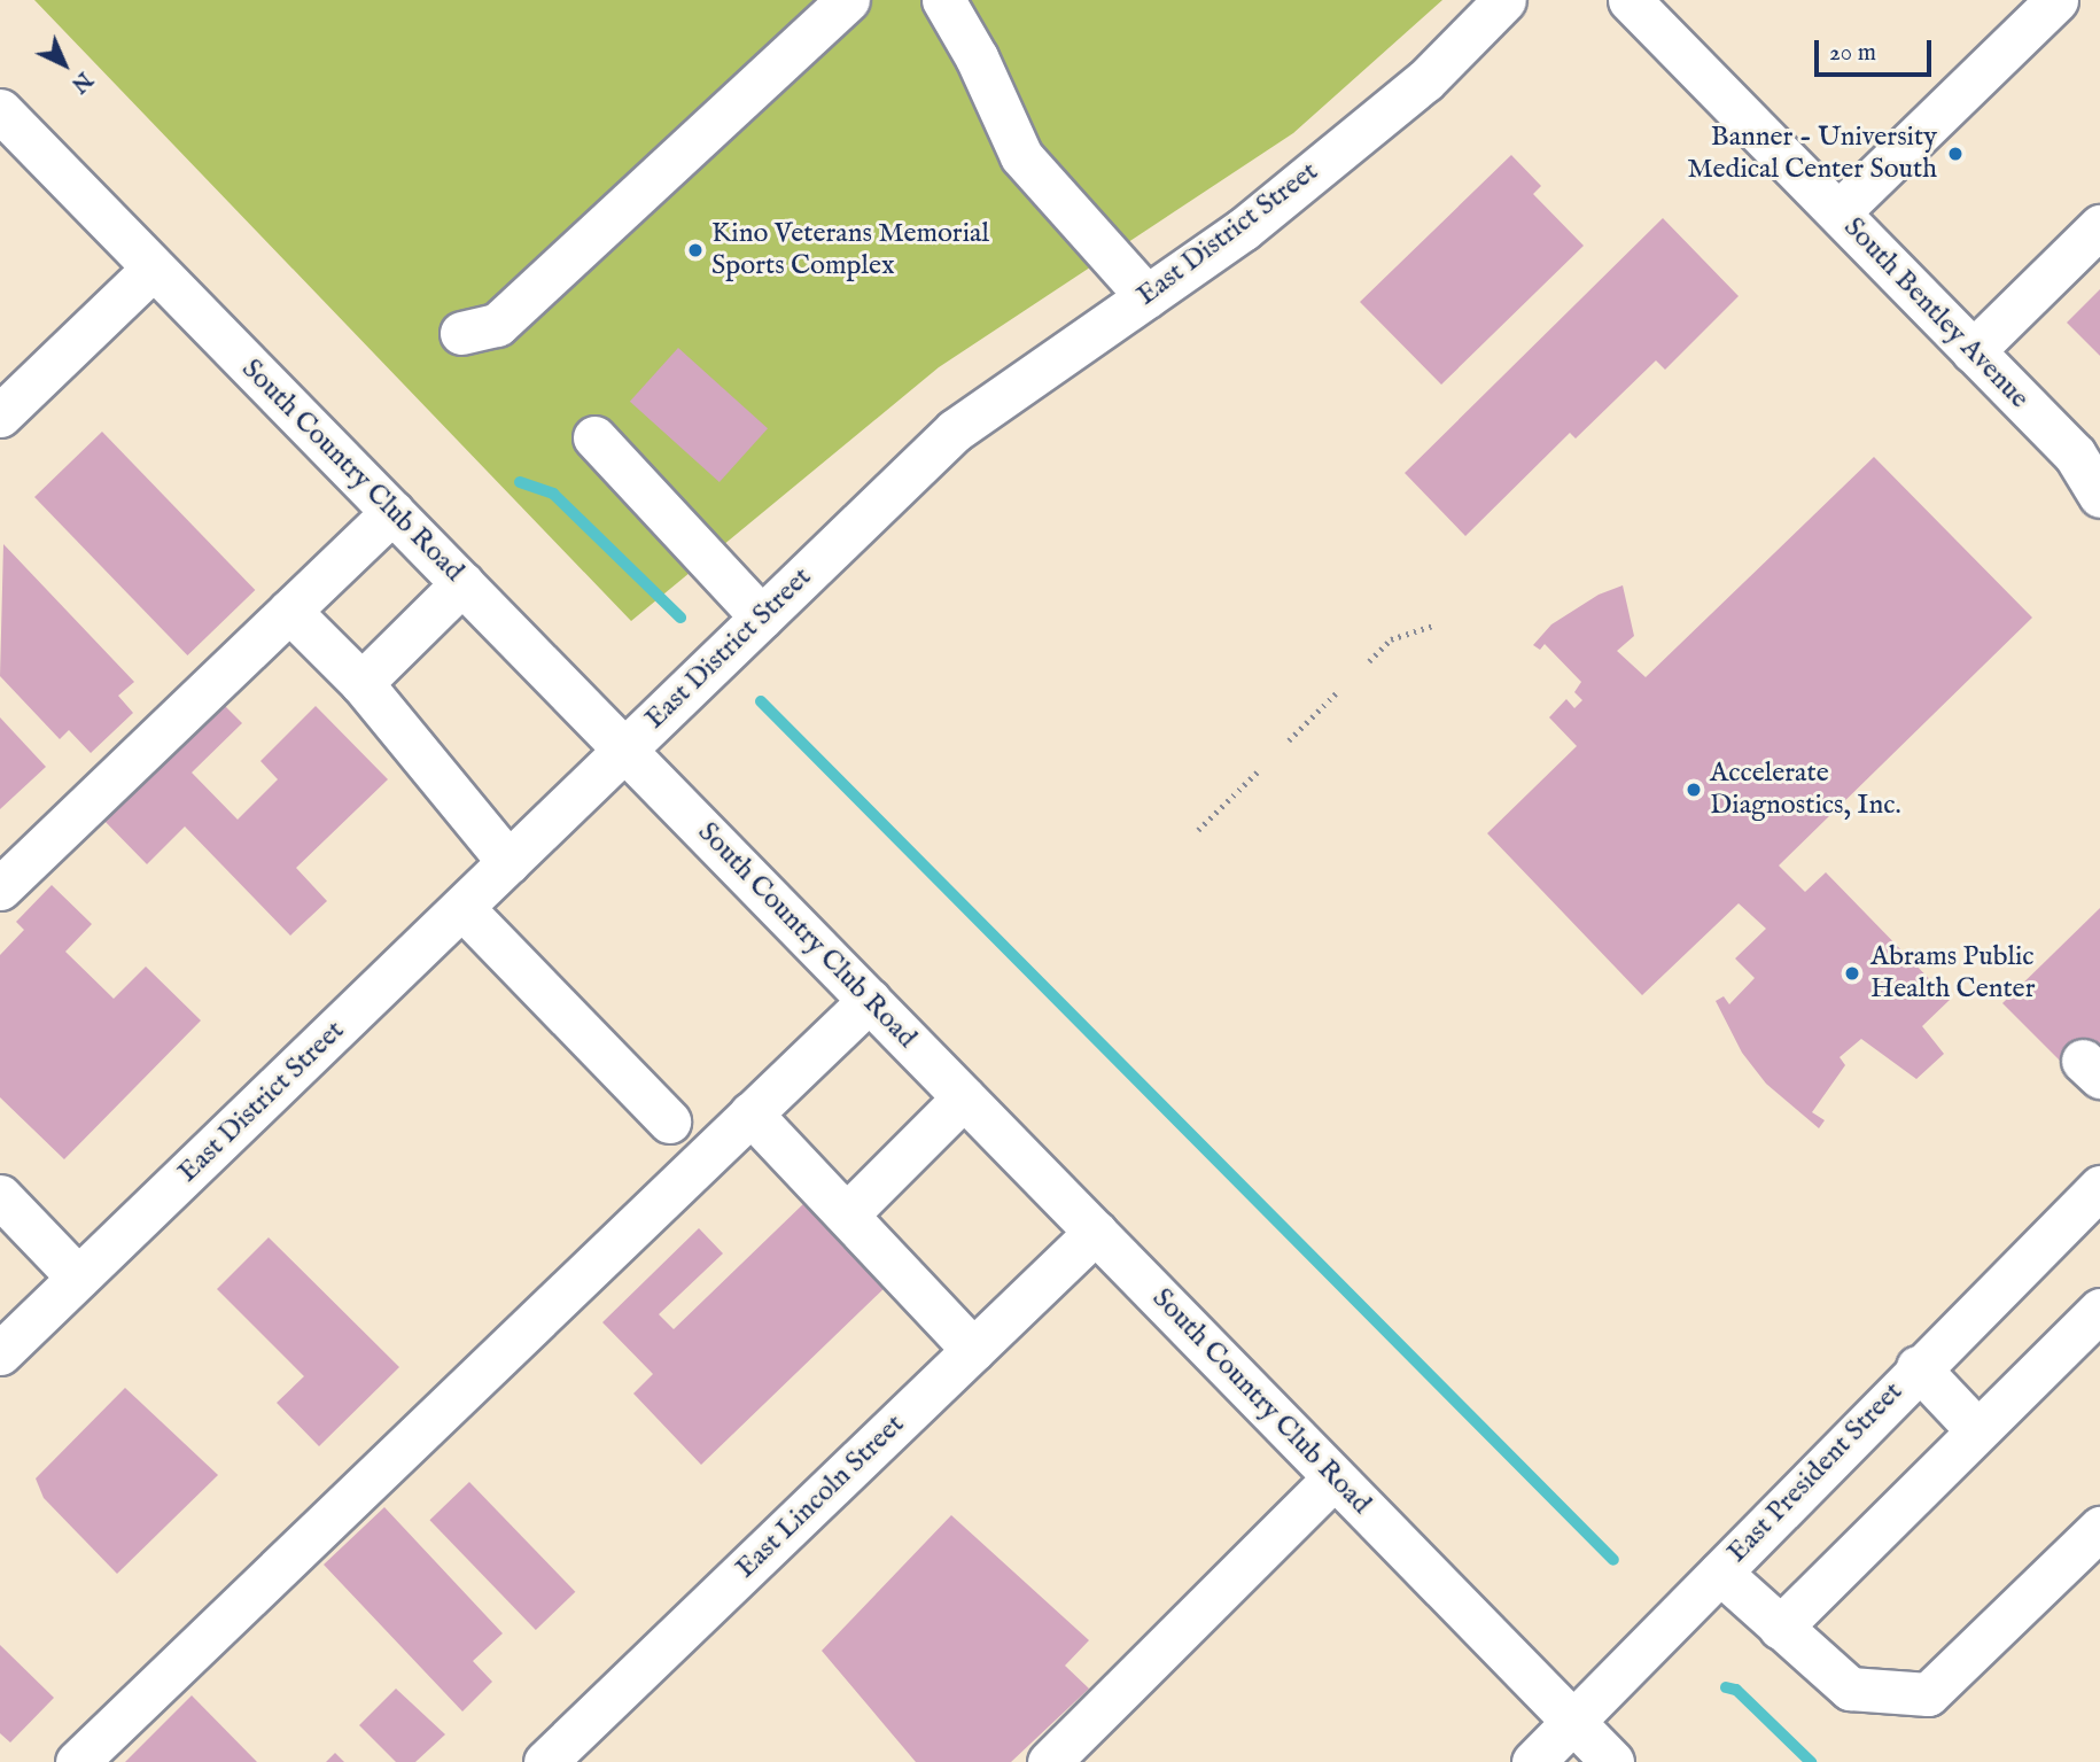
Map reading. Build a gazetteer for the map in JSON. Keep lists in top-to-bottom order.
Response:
{
  "streets": {
    "street": [
      "East District Street",
      "South Bentley Avenue",
      "South Country Club Road",
      "East President Street",
      "East Lincoln Street"
    ]
  },
  "crossings": [
    ["East District Street", "South Country Club Road"],
    ["South Country Club Road", "East President Street"],
    ["South Country Club Road", "East Lincoln Street"]
  ],
  "places": [
    "Banner - University Medical Center South",
    "Kino Veterans Memorial Sports Complex",
    "Accelerate Diagnostics, Inc.",
    "Abrams Public Health Center"
  ],
  "scale_bar": "20 m",
  "north": "bottom right"
}
